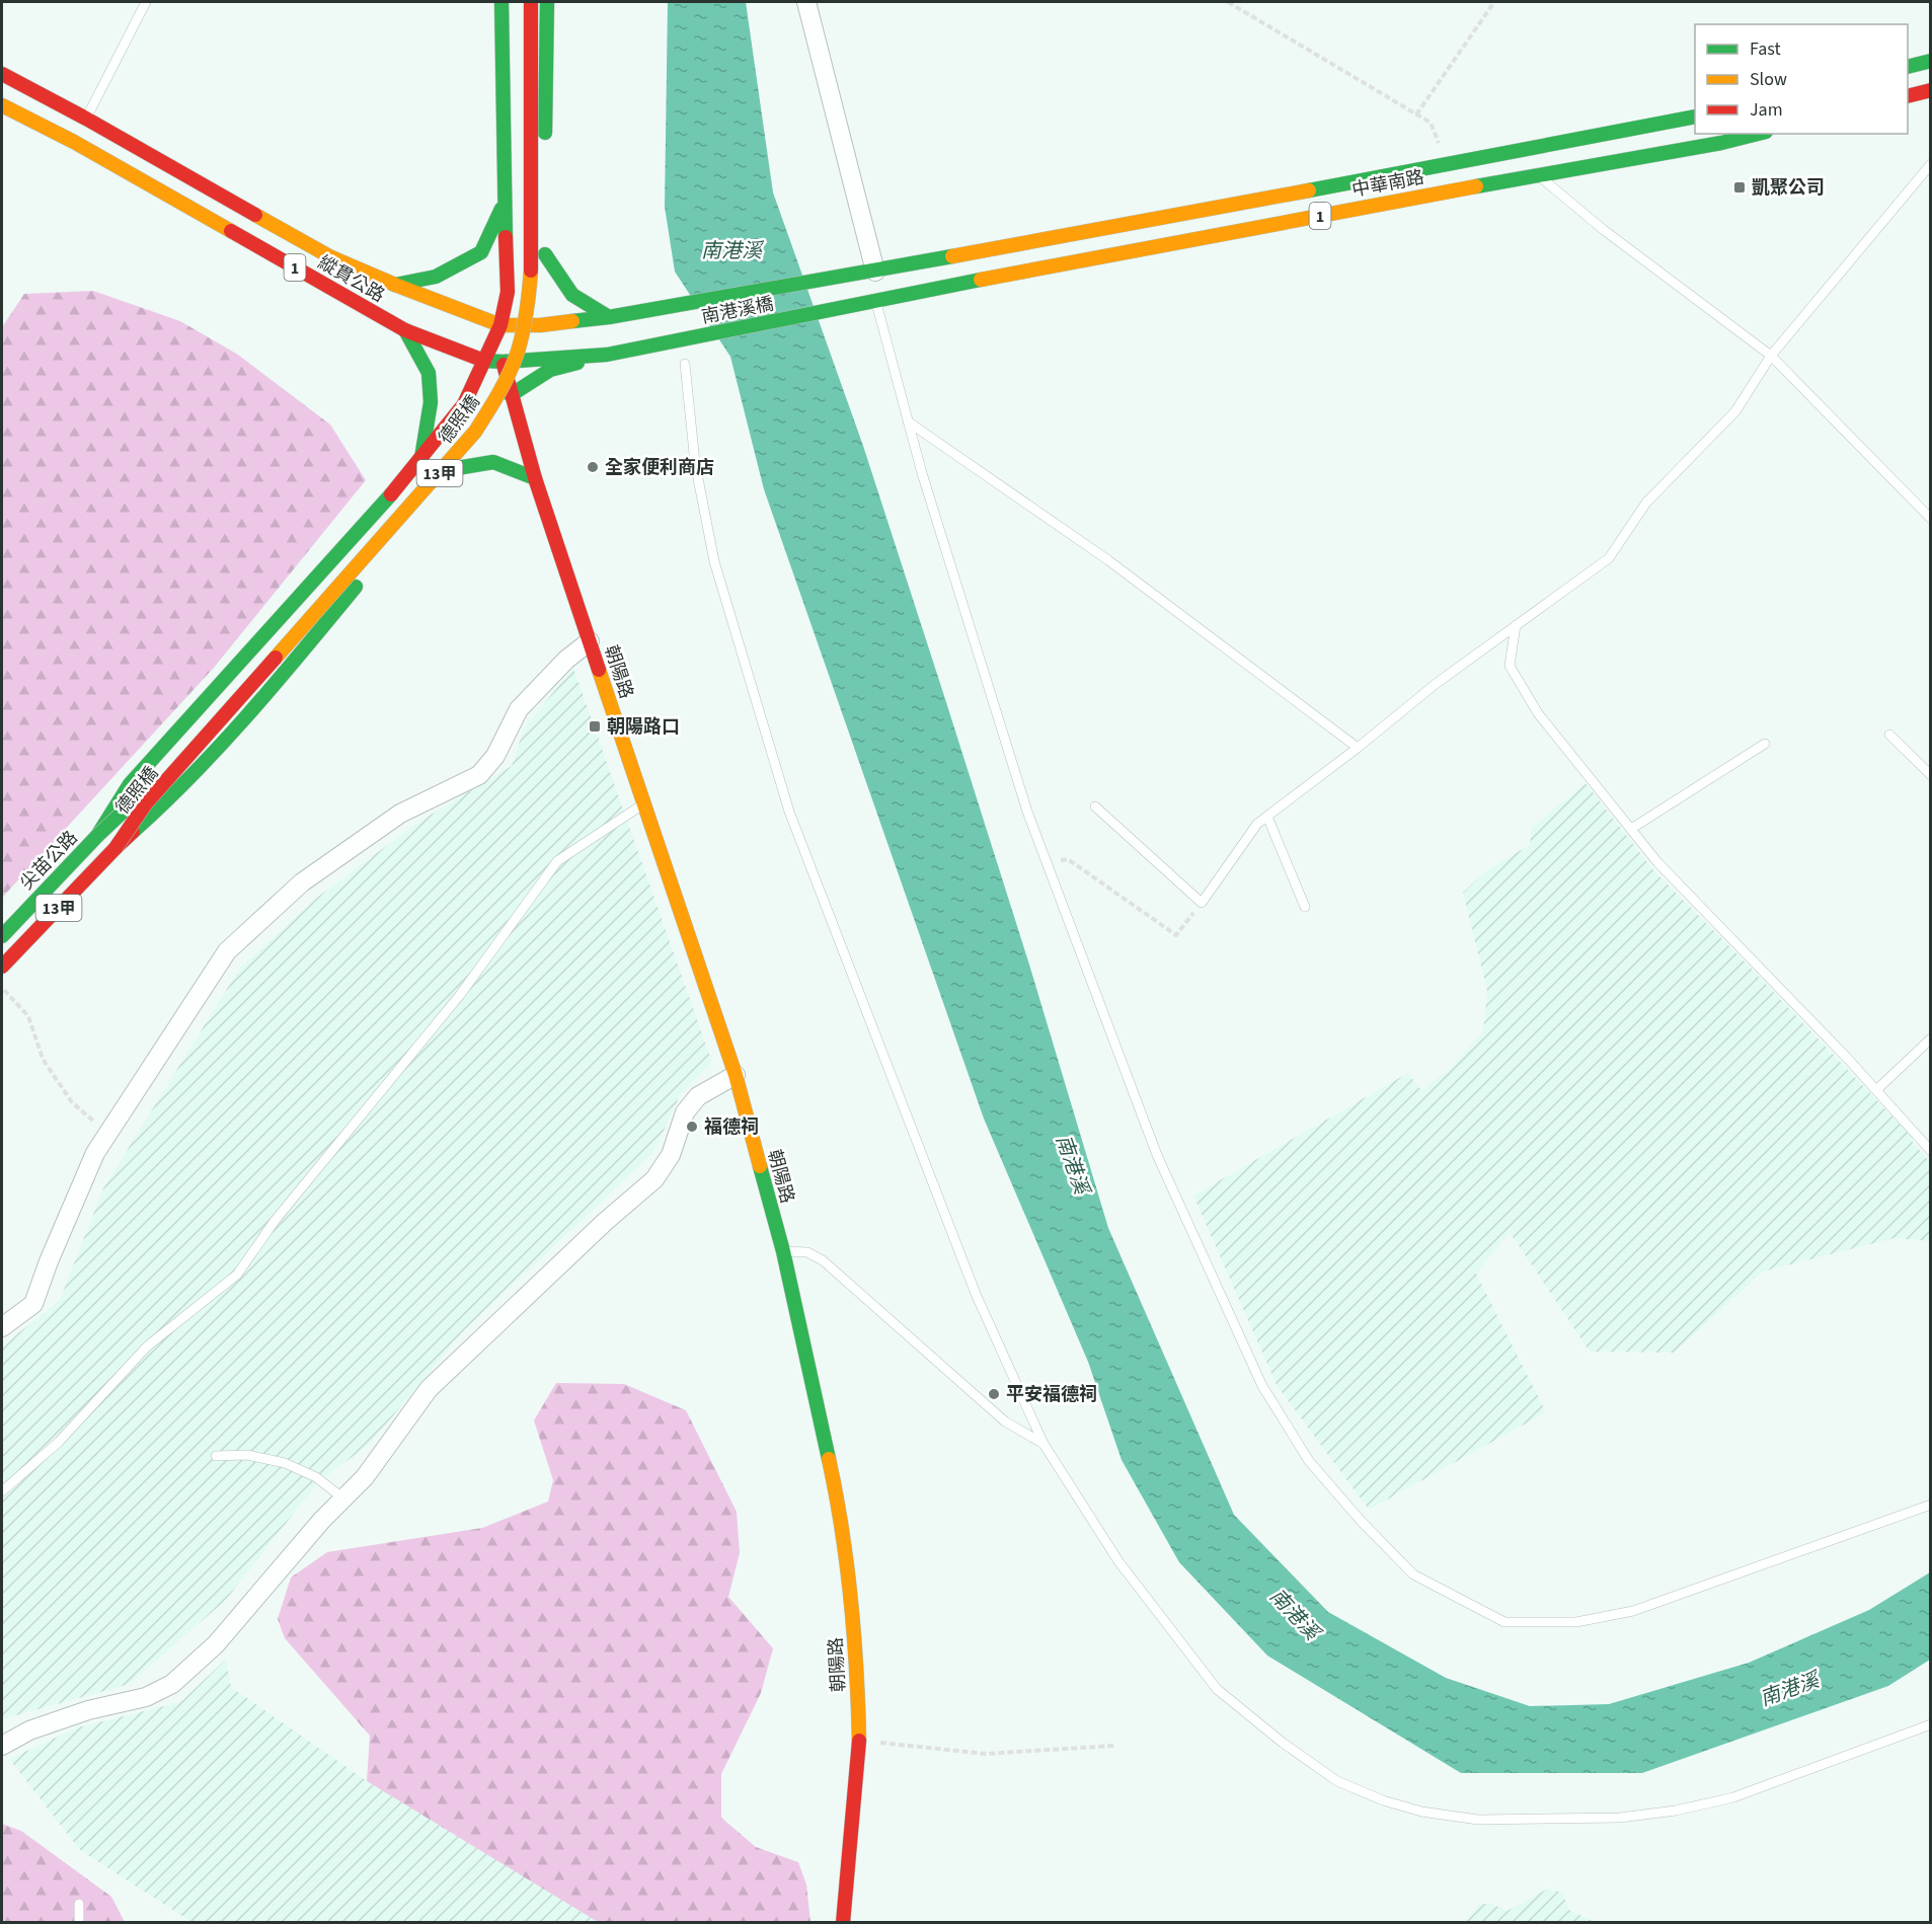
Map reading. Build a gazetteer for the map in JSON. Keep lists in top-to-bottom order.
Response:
{
  "streets": {
    "main road": [
      "中華南路",
      "1",
      "縱貫公路",
      "南港溪橋",
      "德照橋",
      "13甲",
      "朝陽路",
      "尖苗公路"
    ]
  },
  "crossings": [
    ["中華南路", "南港溪橋"],
    ["縱貫公路", "南港溪橋"],
    ["縱貫公路", "朝陽路"],
    ["德照橋", "13甲"],
    ["德照橋", "尖苗公路"]
  ],
  "water": ["南港溪"],
  "places": {
    "transit": ["凱聚公司", "朝陽路口"],
    "other": ["全家便利商店", "福德祠", "平安福德祠"]
  },
  "legend": ["Fast", "Slow", "Jam"]
}
